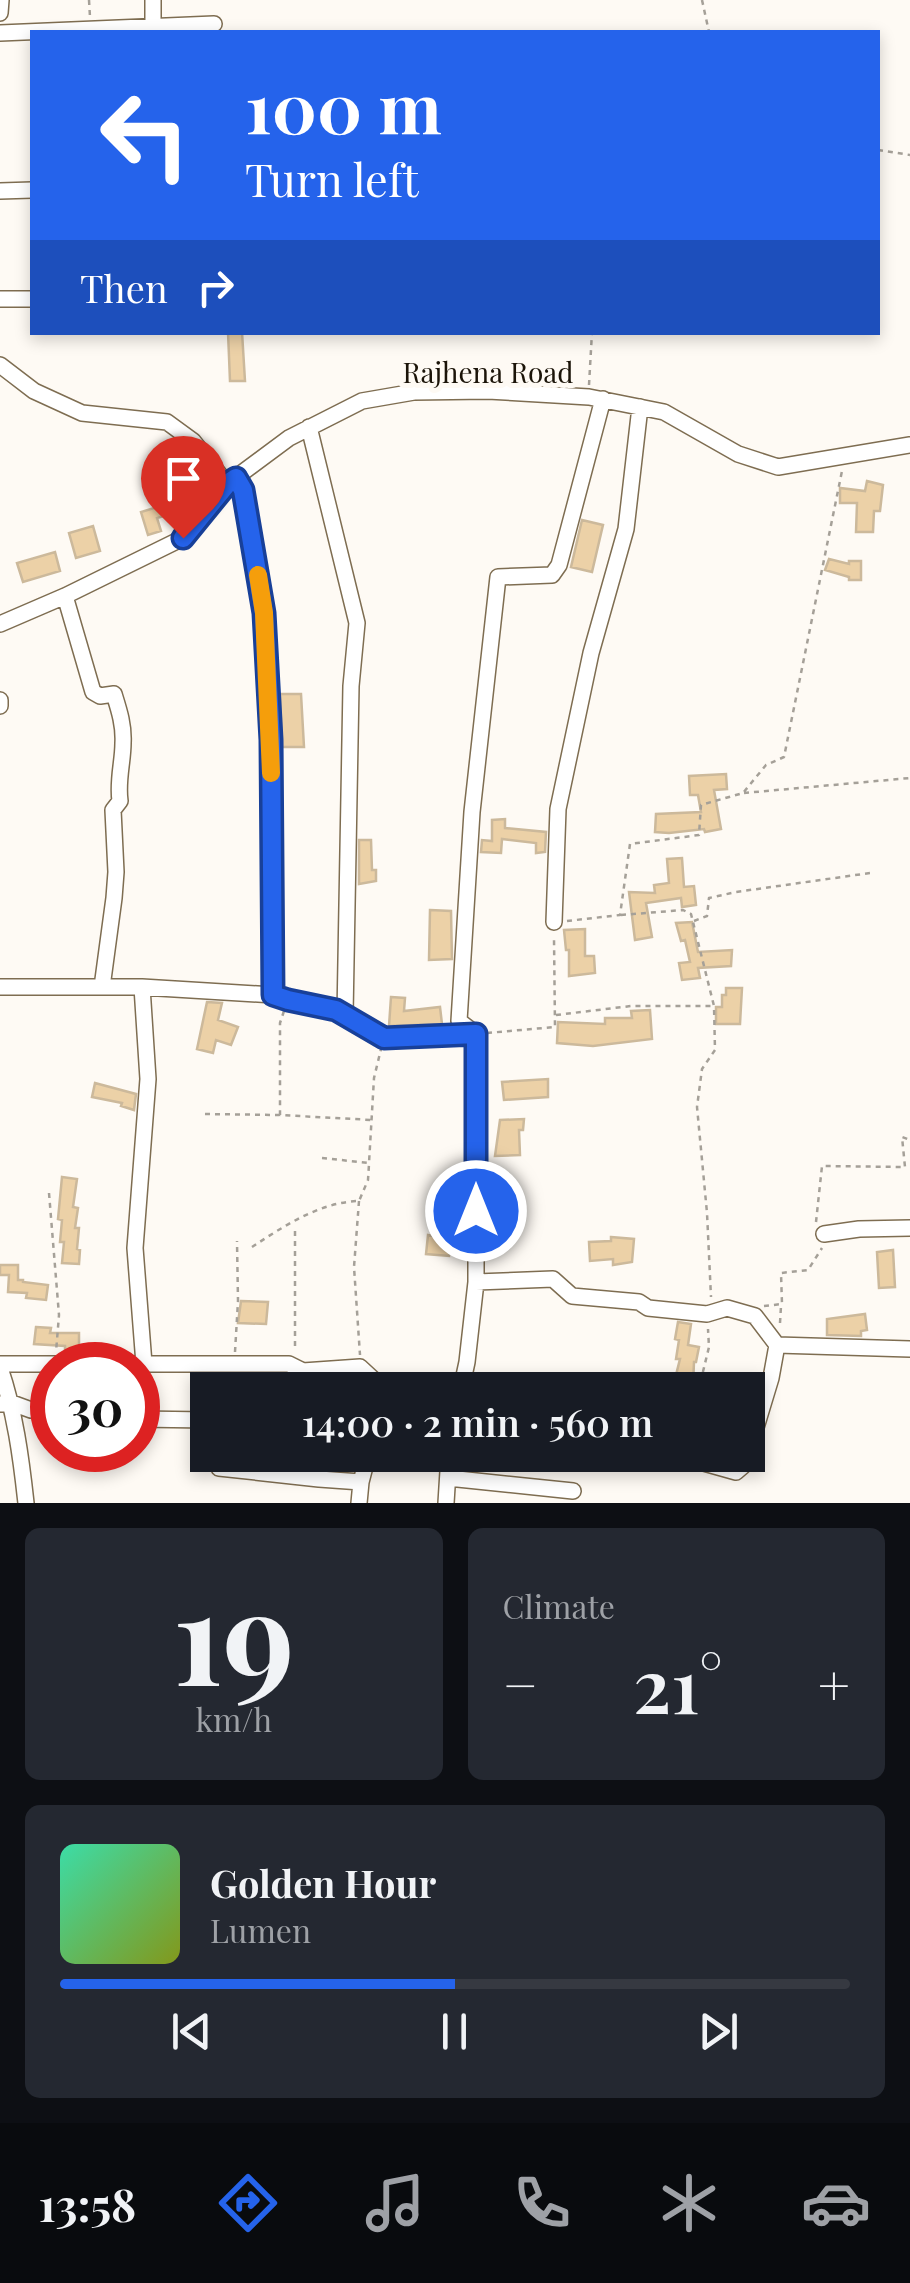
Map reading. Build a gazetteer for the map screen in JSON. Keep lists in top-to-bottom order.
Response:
{
  "streets": {
    "street": ["Rajhena Road"]
  },
  "page": {
    "turn": ["100 m", "Turn left"],
    "then": "Then",
    "limit": "30",
    "trip": "14:00 · 2 min · 560 m",
    "tile": [
      ["19", "km/h"],
      "Climate"
    ],
    "heat": ["−", "21°", "+"],
    "song": ["Golden Hour", "Lumen"],
    "tabs": "13:58"
  }
}
